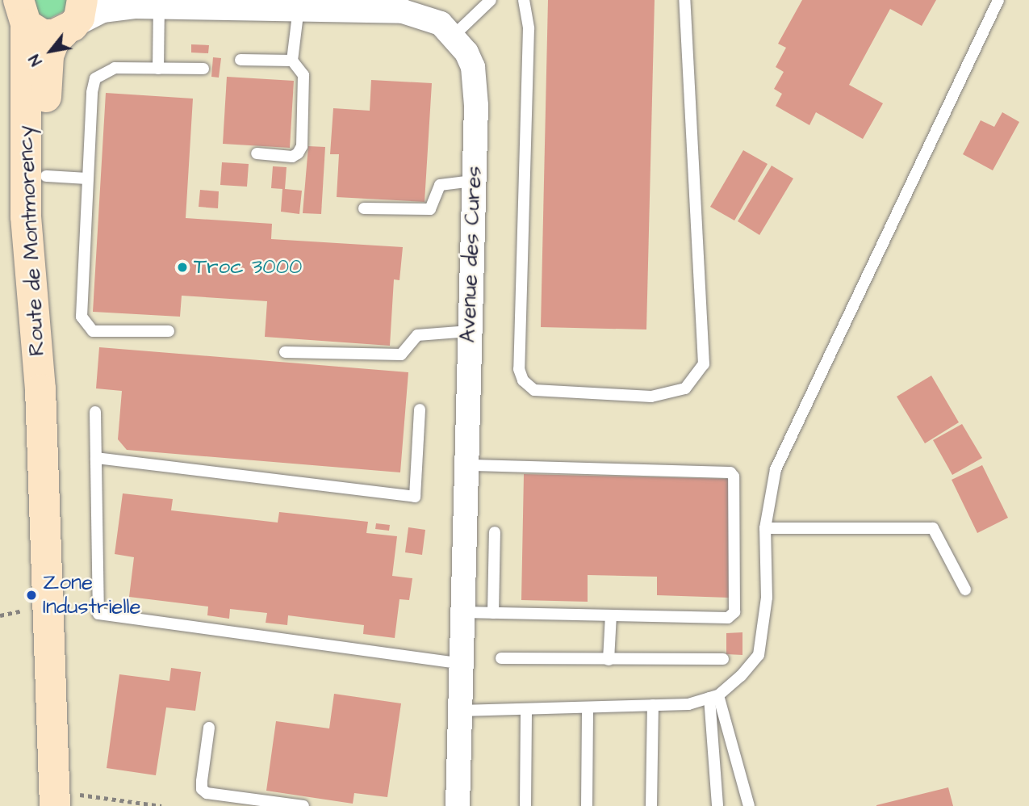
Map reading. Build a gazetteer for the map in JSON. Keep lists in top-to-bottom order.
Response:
{
  "streets": {
    "main road": ["Route de Montmorency"],
    "street": ["Avenue des Cures"]
  },
  "crossings": [
    ["Route de Montmorency", "Avenue des Cures"]
  ],
  "places": ["Troc 3000", "Zone Industrielle"],
  "north": "bottom left"
}
